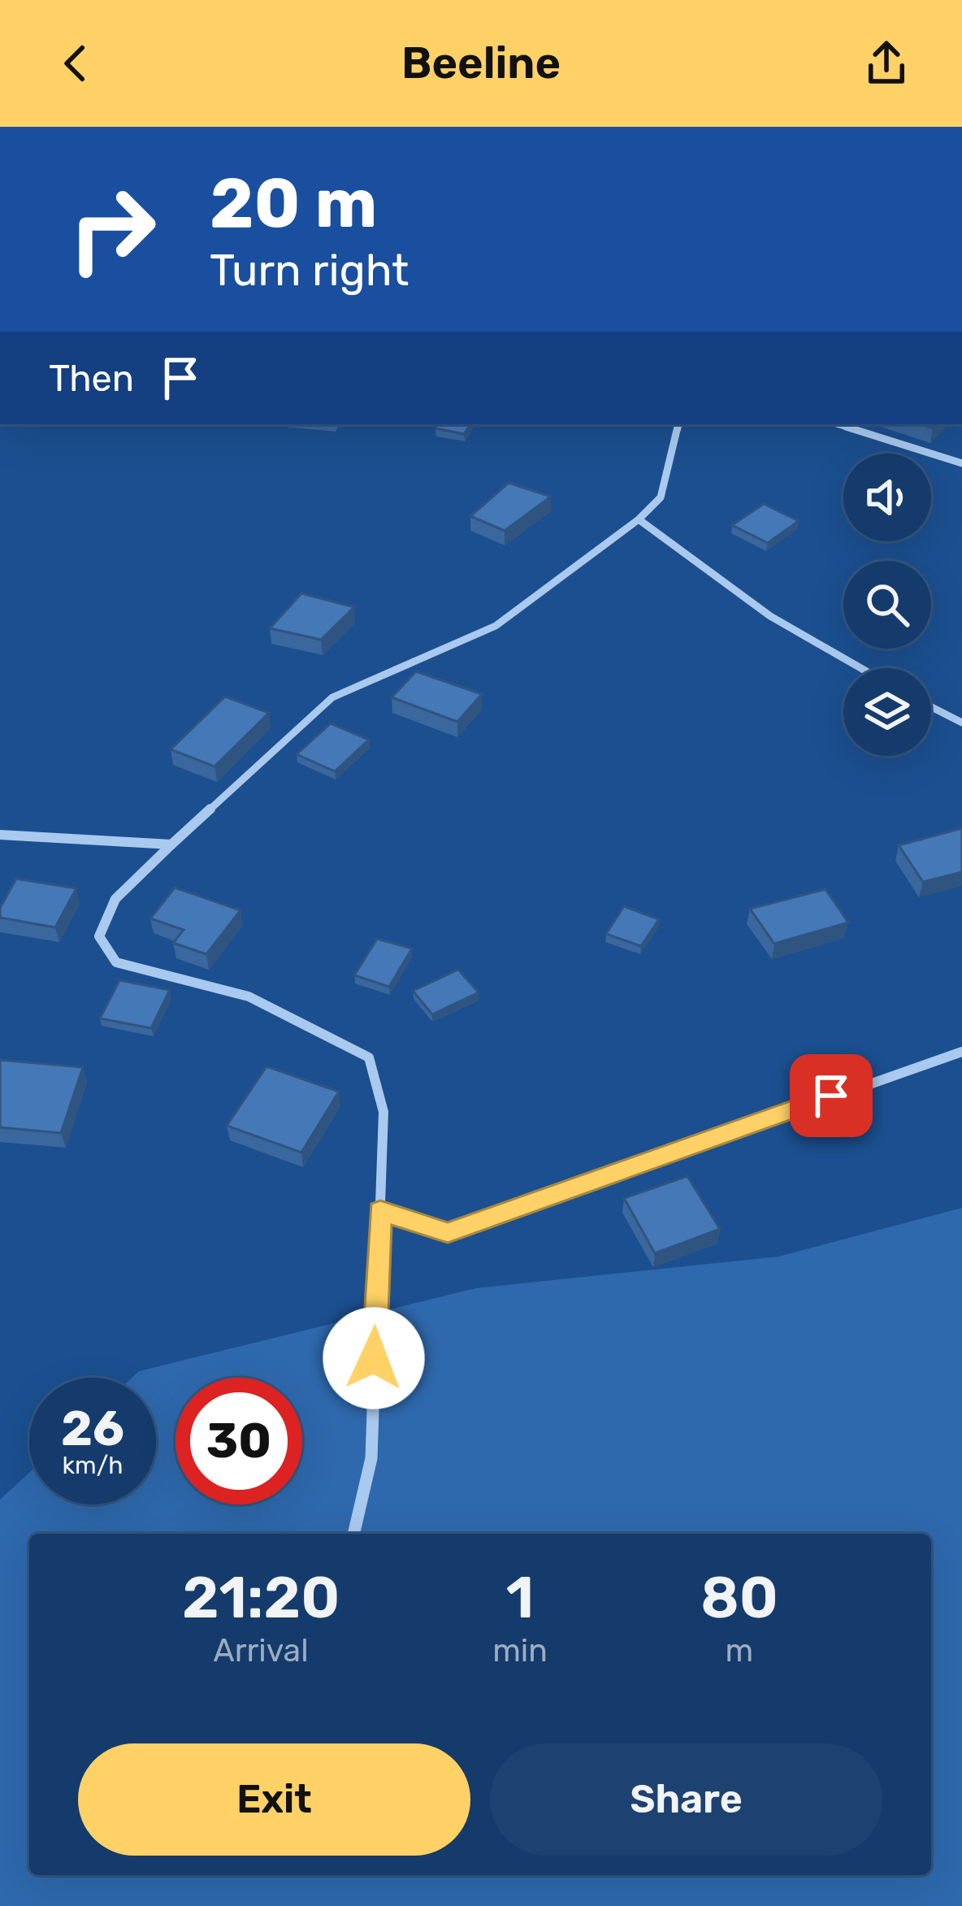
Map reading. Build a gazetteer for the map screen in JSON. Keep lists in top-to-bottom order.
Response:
{
  "page": {
    "header": "Beeline",
    "turn": ["20 m", "Turn right"],
    "then": "Then",
    "speed": "26 km/h",
    "limit": "30",
    "eta": [
      "21:20",
      "Arrival",
      "1",
      "min",
      "80",
      "m"
    ],
    "buttons": ["Exit", "Share"]
  }
}
